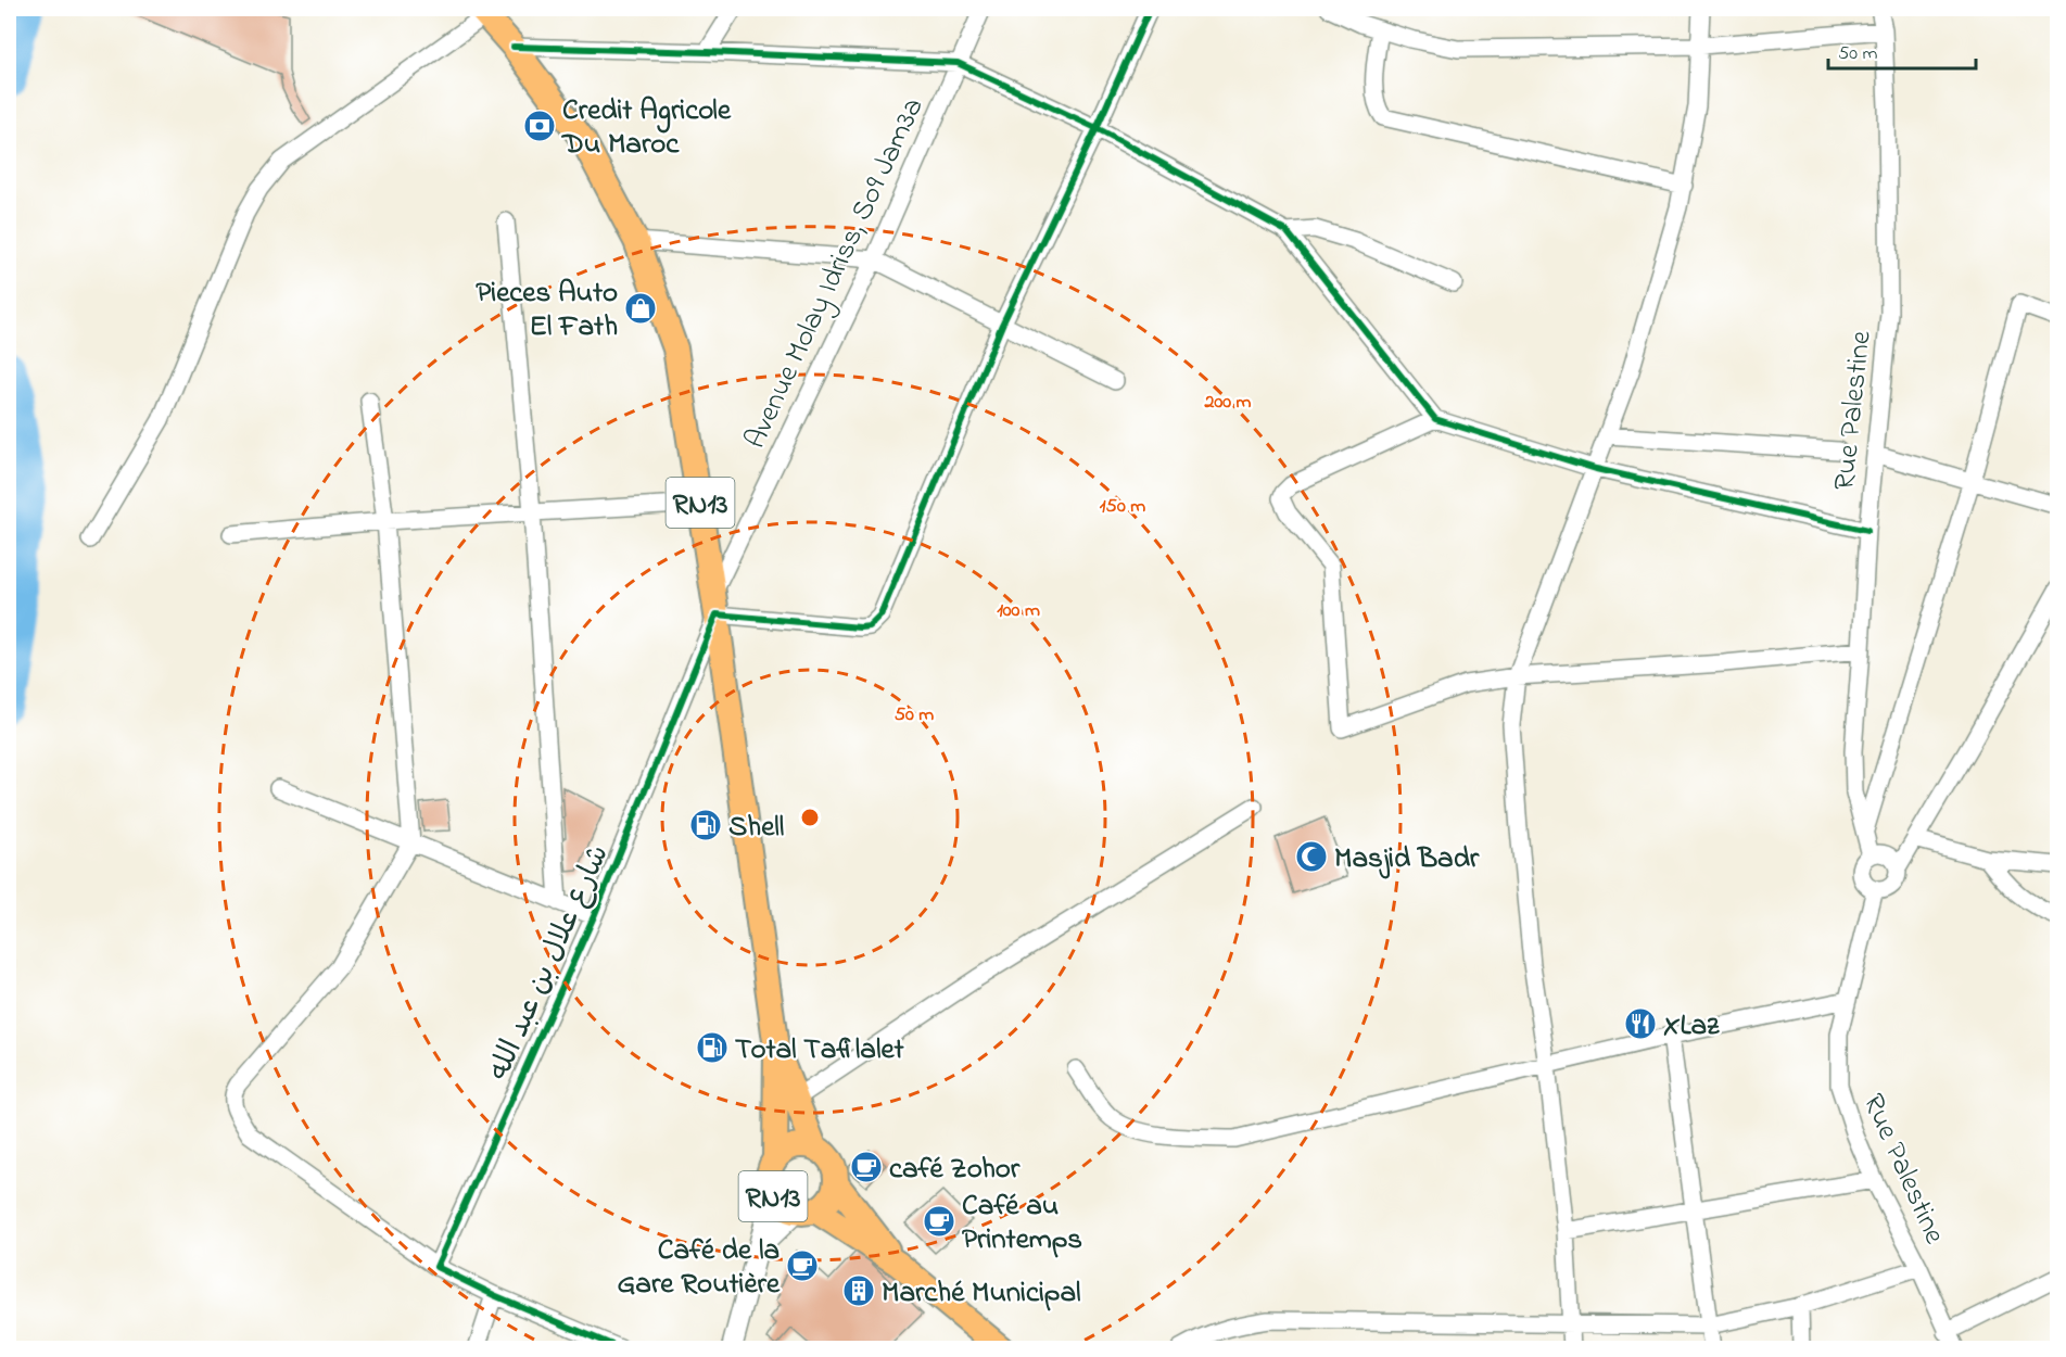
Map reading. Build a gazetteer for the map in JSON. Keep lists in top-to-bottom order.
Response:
{
  "streets": {
    "main road": ["RN13"],
    "street": ["Avenue Molay Idriss, So9 Jam3a", "Rue Palestine", "شارع علال بن عبد الله"]
  },
  "crossings": [
    ["Avenue Molay Idriss, So9 Jam3a", "RN13"],
    ["Avenue Molay Idriss, So9 Jam3a", "شارع علال بن عبد الله"],
    ["RN13", "شارع علال بن عبد الله"]
  ],
  "places": {
    "bank": ["Credit Agricole Du Maroc"],
    "shop": ["Pieces Auto El Fath"],
    "fuel station": ["Shell", "Total Tafilalet"],
    "mosque": ["Masjid Badr"],
    "restaurant": ["XLaz"],
    "cafe": ["café Zohor", "Café au Printemps", "Café de la Gare Routière"],
    "building": ["Marché Municipal"]
  },
  "scale_bar": "50 m",
  "rings": [
    "200 m",
    "150 m",
    "100 m",
    "50 m"
  ]
}
